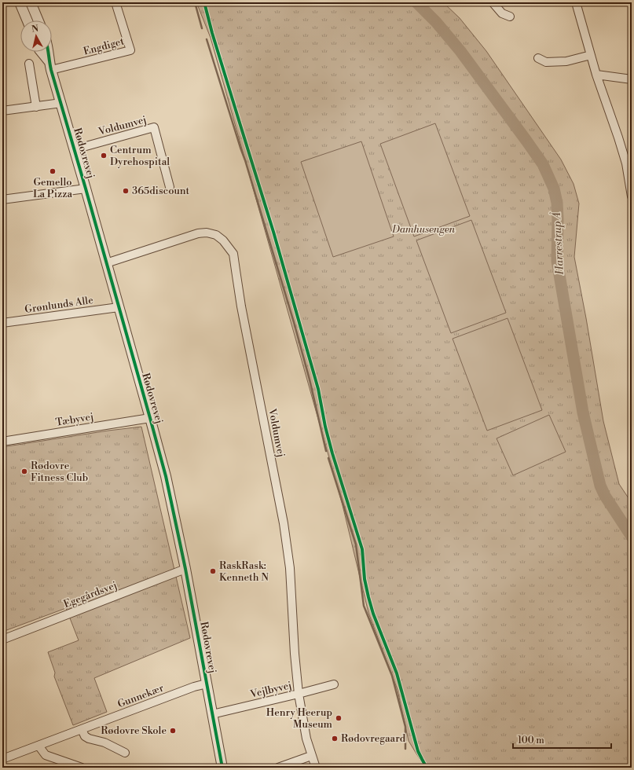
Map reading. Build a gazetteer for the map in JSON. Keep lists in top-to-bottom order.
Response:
{
  "streets": {
    "street": [
      "Engdiget",
      "Voldumvej",
      "Rødovrevej",
      "Grønlunds Alle",
      "Tæbyvej",
      "Egegårdsvej",
      "Vejlbyvej",
      "Gunnekær"
    ]
  },
  "crossings": [
    ["Engdiget", "Rødovrevej"],
    ["Voldumvej", "Rødovrevej"],
    ["Voldumvej", "Vejlbyvej"],
    ["Rødovrevej", "Grønlunds Alle"],
    ["Rødovrevej", "Tæbyvej"],
    ["Rødovrevej", "Egegårdsvej"],
    ["Rødovrevej", "Vejlbyvej"],
    ["Rødovrevej", "Gunnekær"]
  ],
  "water": ["Harrestrup Å"],
  "parks": ["Damhusengen"],
  "places": [
    "Centrum Dyrehospital",
    "Gemello La Pizza",
    "365discount",
    "Rødovre Fitness Club",
    "RaskRask: Kenneth N",
    "Henry Heerup Museum",
    "Rødovre Skole",
    "Rødovregaard"
  ],
  "scale_bar": "100 m",
  "north": "top"
}
